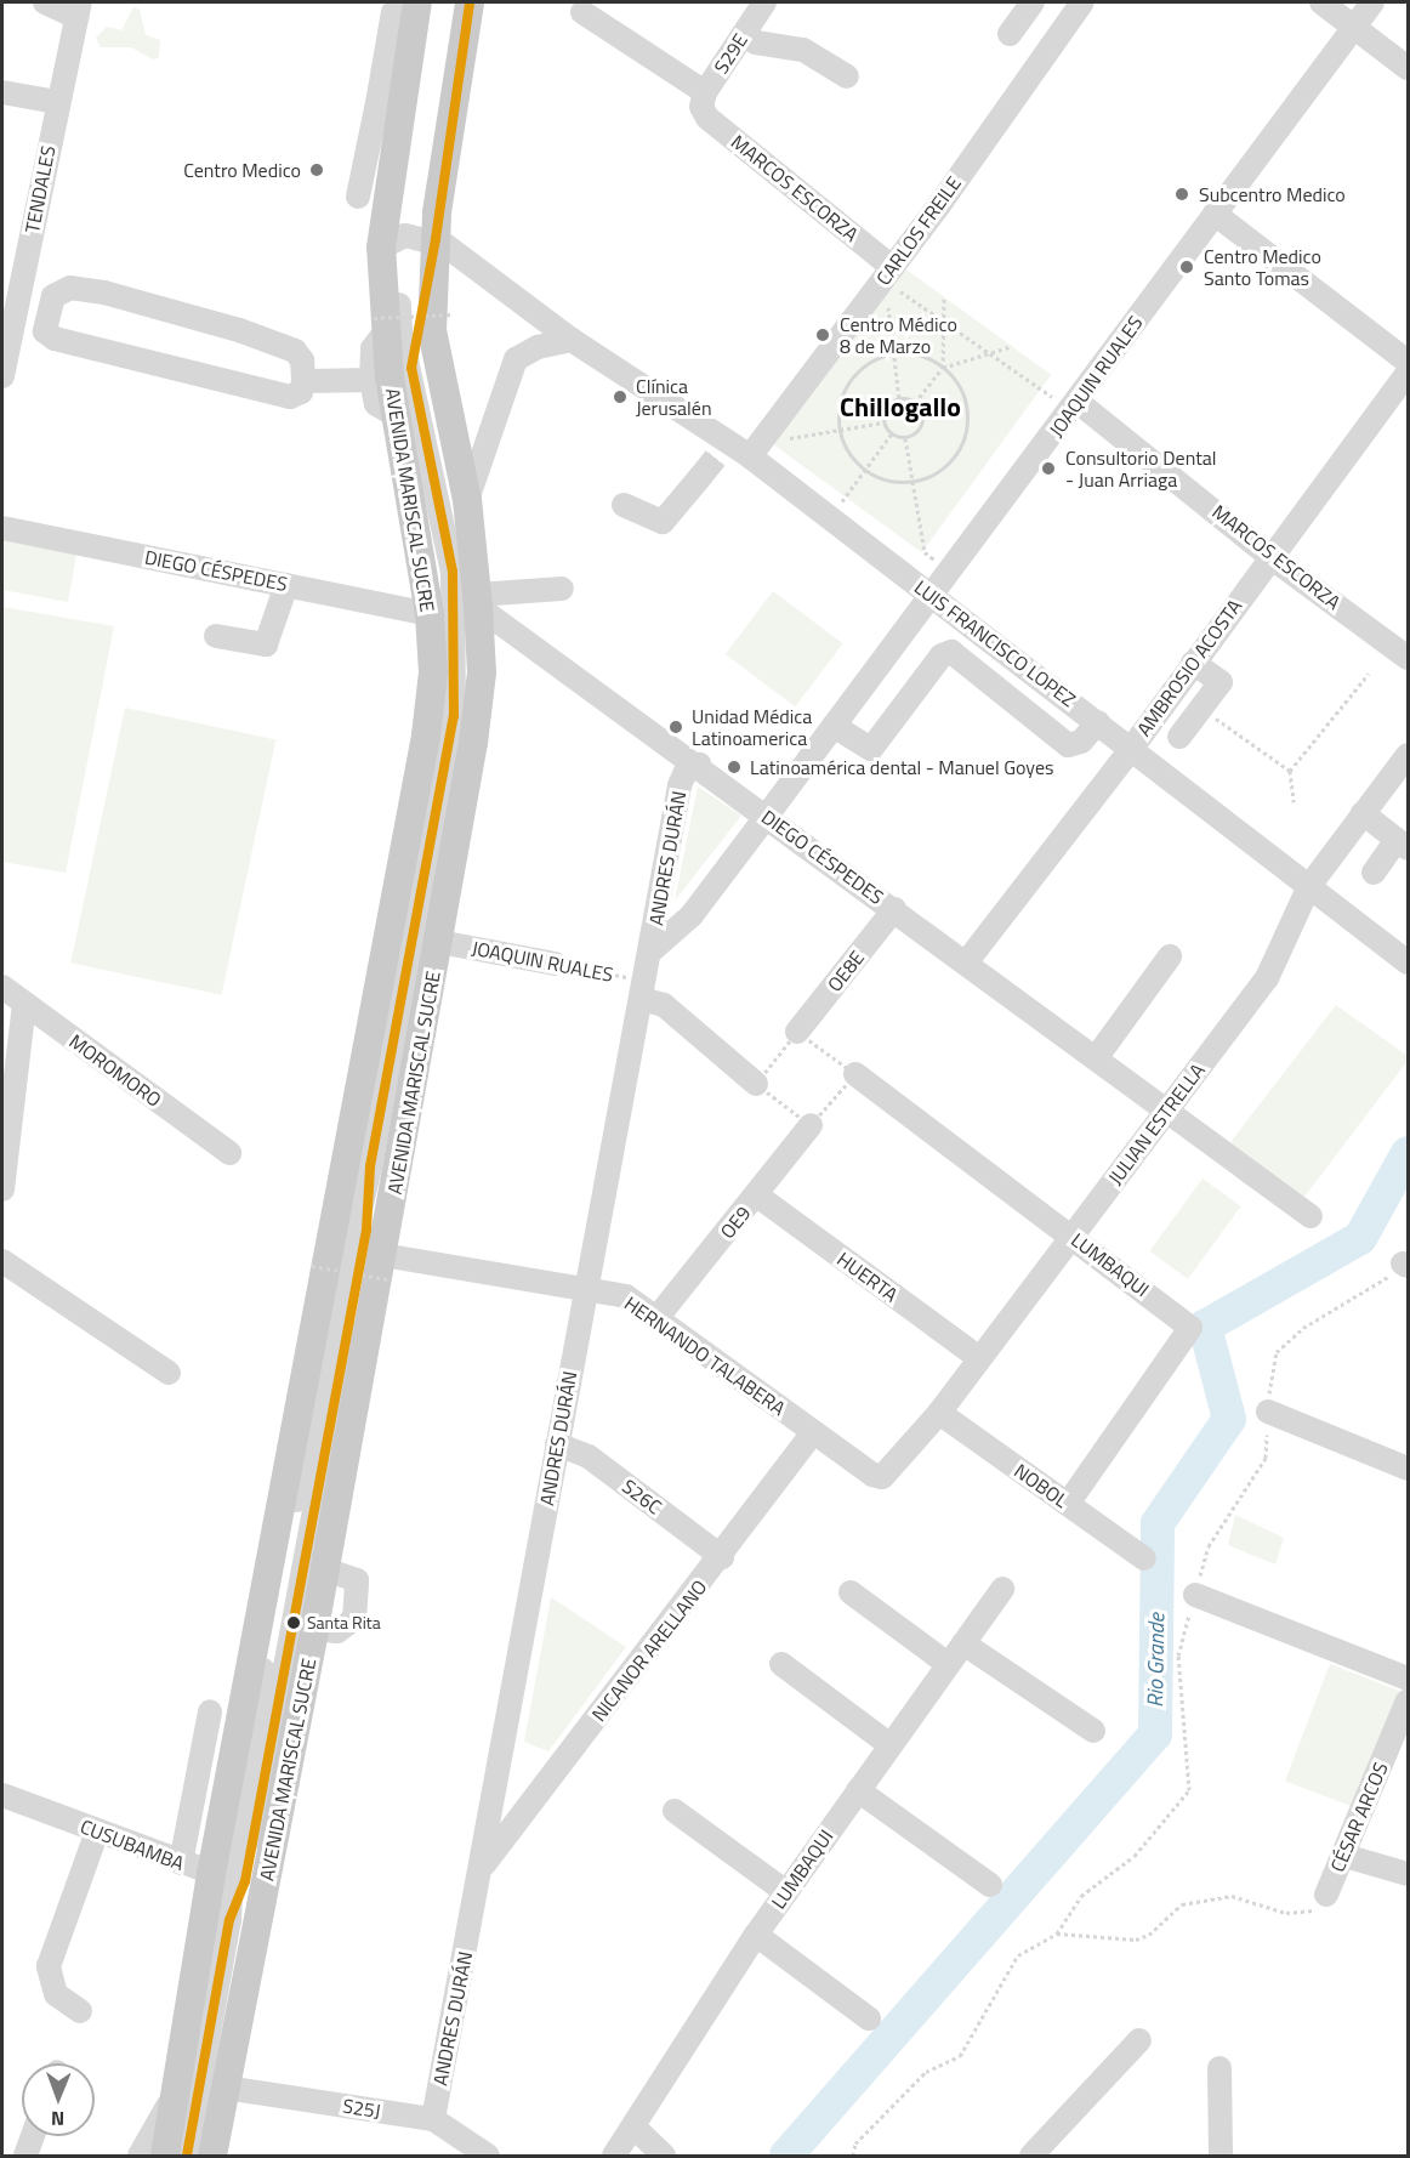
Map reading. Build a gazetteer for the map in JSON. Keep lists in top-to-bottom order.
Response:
{
  "streets": {
    "main road": ["AVENIDA MARISCAL SUCRE"],
    "street": [
      "S29E",
      "MARCOS ESCORZA",
      "TENDALES",
      "CARLOS FREILE",
      "JOAQUIN RUALES",
      "DIEGO CÉSPEDES",
      "LUIS FRANCISCO LOPEZ",
      "AMBROSIO ACOSTA",
      "ANDRES DURÁN",
      "OE8E",
      "MOROMORO",
      "JULIAN ESTRELLA",
      "OE9",
      "LUMBAQUI",
      "HUERTA",
      "HERNANDO TALABERA",
      "NOBOL",
      "S26C",
      "NICANOR ARELLANO",
      "CÉSAR ARCOS",
      "CUSUBAMBA",
      "S25J"
    ]
  },
  "crossings": [
    ["S29E", "MARCOS ESCORZA"],
    ["MARCOS ESCORZA", "CARLOS FREILE"],
    ["MARCOS ESCORZA", "JOAQUIN RUALES"],
    ["MARCOS ESCORZA", "AMBROSIO ACOSTA"],
    ["CARLOS FREILE", "LUIS FRANCISCO LOPEZ"],
    ["JOAQUIN RUALES", "AVENIDA MARISCAL SUCRE"],
    ["JOAQUIN RUALES", "DIEGO CÉSPEDES"],
    ["JOAQUIN RUALES", "LUIS FRANCISCO LOPEZ"],
    ["JOAQUIN RUALES", "ANDRES DURÁN"],
    ["AVENIDA MARISCAL SUCRE", "DIEGO CÉSPEDES"],
    ["AVENIDA MARISCAL SUCRE", "LUIS FRANCISCO LOPEZ"],
    ["AVENIDA MARISCAL SUCRE", "HERNANDO TALABERA"],
    ["AVENIDA MARISCAL SUCRE", "CUSUBAMBA"],
    ["AVENIDA MARISCAL SUCRE", "S25J"],
    ["DIEGO CÉSPEDES", "AMBROSIO ACOSTA"],
    ["DIEGO CÉSPEDES", "ANDRES DURÁN"],
    ["DIEGO CÉSPEDES", "OE8E"],
    ["DIEGO CÉSPEDES", "JULIAN ESTRELLA"],
    ["LUIS FRANCISCO LOPEZ", "AMBROSIO ACOSTA"],
    ["LUIS FRANCISCO LOPEZ", "JULIAN ESTRELLA"],
    ["ANDRES DURÁN", "HERNANDO TALABERA"],
    ["ANDRES DURÁN", "S26C"],
    ["ANDRES DURÁN", "NICANOR ARELLANO"],
    ["ANDRES DURÁN", "S25J"],
    ["JULIAN ESTRELLA", "LUMBAQUI"],
    ["JULIAN ESTRELLA", "HUERTA"],
    ["JULIAN ESTRELLA", "HERNANDO TALABERA"],
    ["JULIAN ESTRELLA", "NOBOL"],
    ["OE9", "HUERTA"],
    ["OE9", "HERNANDO TALABERA"],
    ["LUMBAQUI", "NOBOL"],
    ["HERNANDO TALABERA", "NICANOR ARELLANO"],
    ["S26C", "NICANOR ARELLANO"]
  ],
  "districts": ["Chillogallo"],
  "water": ["Rio Grande"],
  "places": [
    "Centro Medico",
    "Subcentro Medico",
    "Centro Medico Santo Tomas",
    "Centro Médico 8 de Marzo",
    "Clínica Jerusalén",
    "Consultorio Dental - Juan Arriaga",
    "Unidad Médica Latinoamerica",
    "Latinoamérica dental - Manuel Goyes",
    "Santa Rita"
  ],
  "north": "bottom"
}
